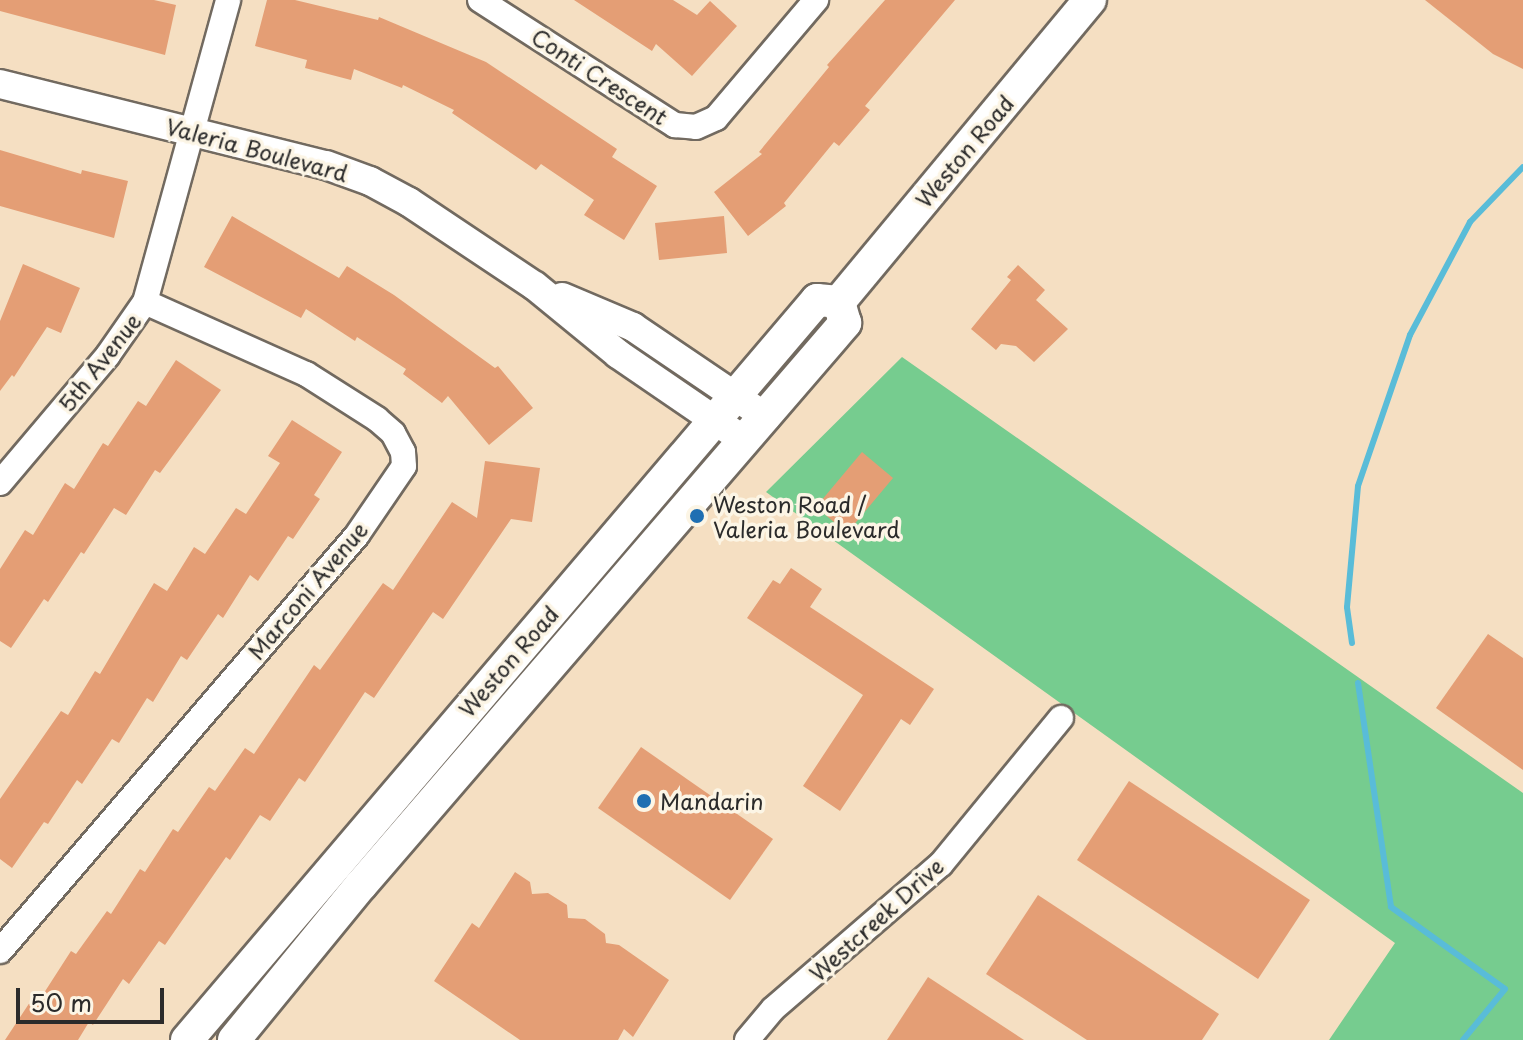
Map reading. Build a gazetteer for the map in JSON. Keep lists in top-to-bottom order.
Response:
{
  "streets": {
    "main road": ["Weston Road"],
    "street": [
      "Conti Crescent",
      "Valeria Boulevard",
      "5th Avenue",
      "Marconi Avenue",
      "Westcreek Drive"
    ]
  },
  "crossings": [
    ["Valeria Boulevard", "Weston Road"],
    ["Valeria Boulevard", "5th Avenue"],
    ["5th Avenue", "Marconi Avenue"]
  ],
  "places": ["Weston Road / Valeria Boulevard", "Mandarin"],
  "scale_bar": "50 m"
}
